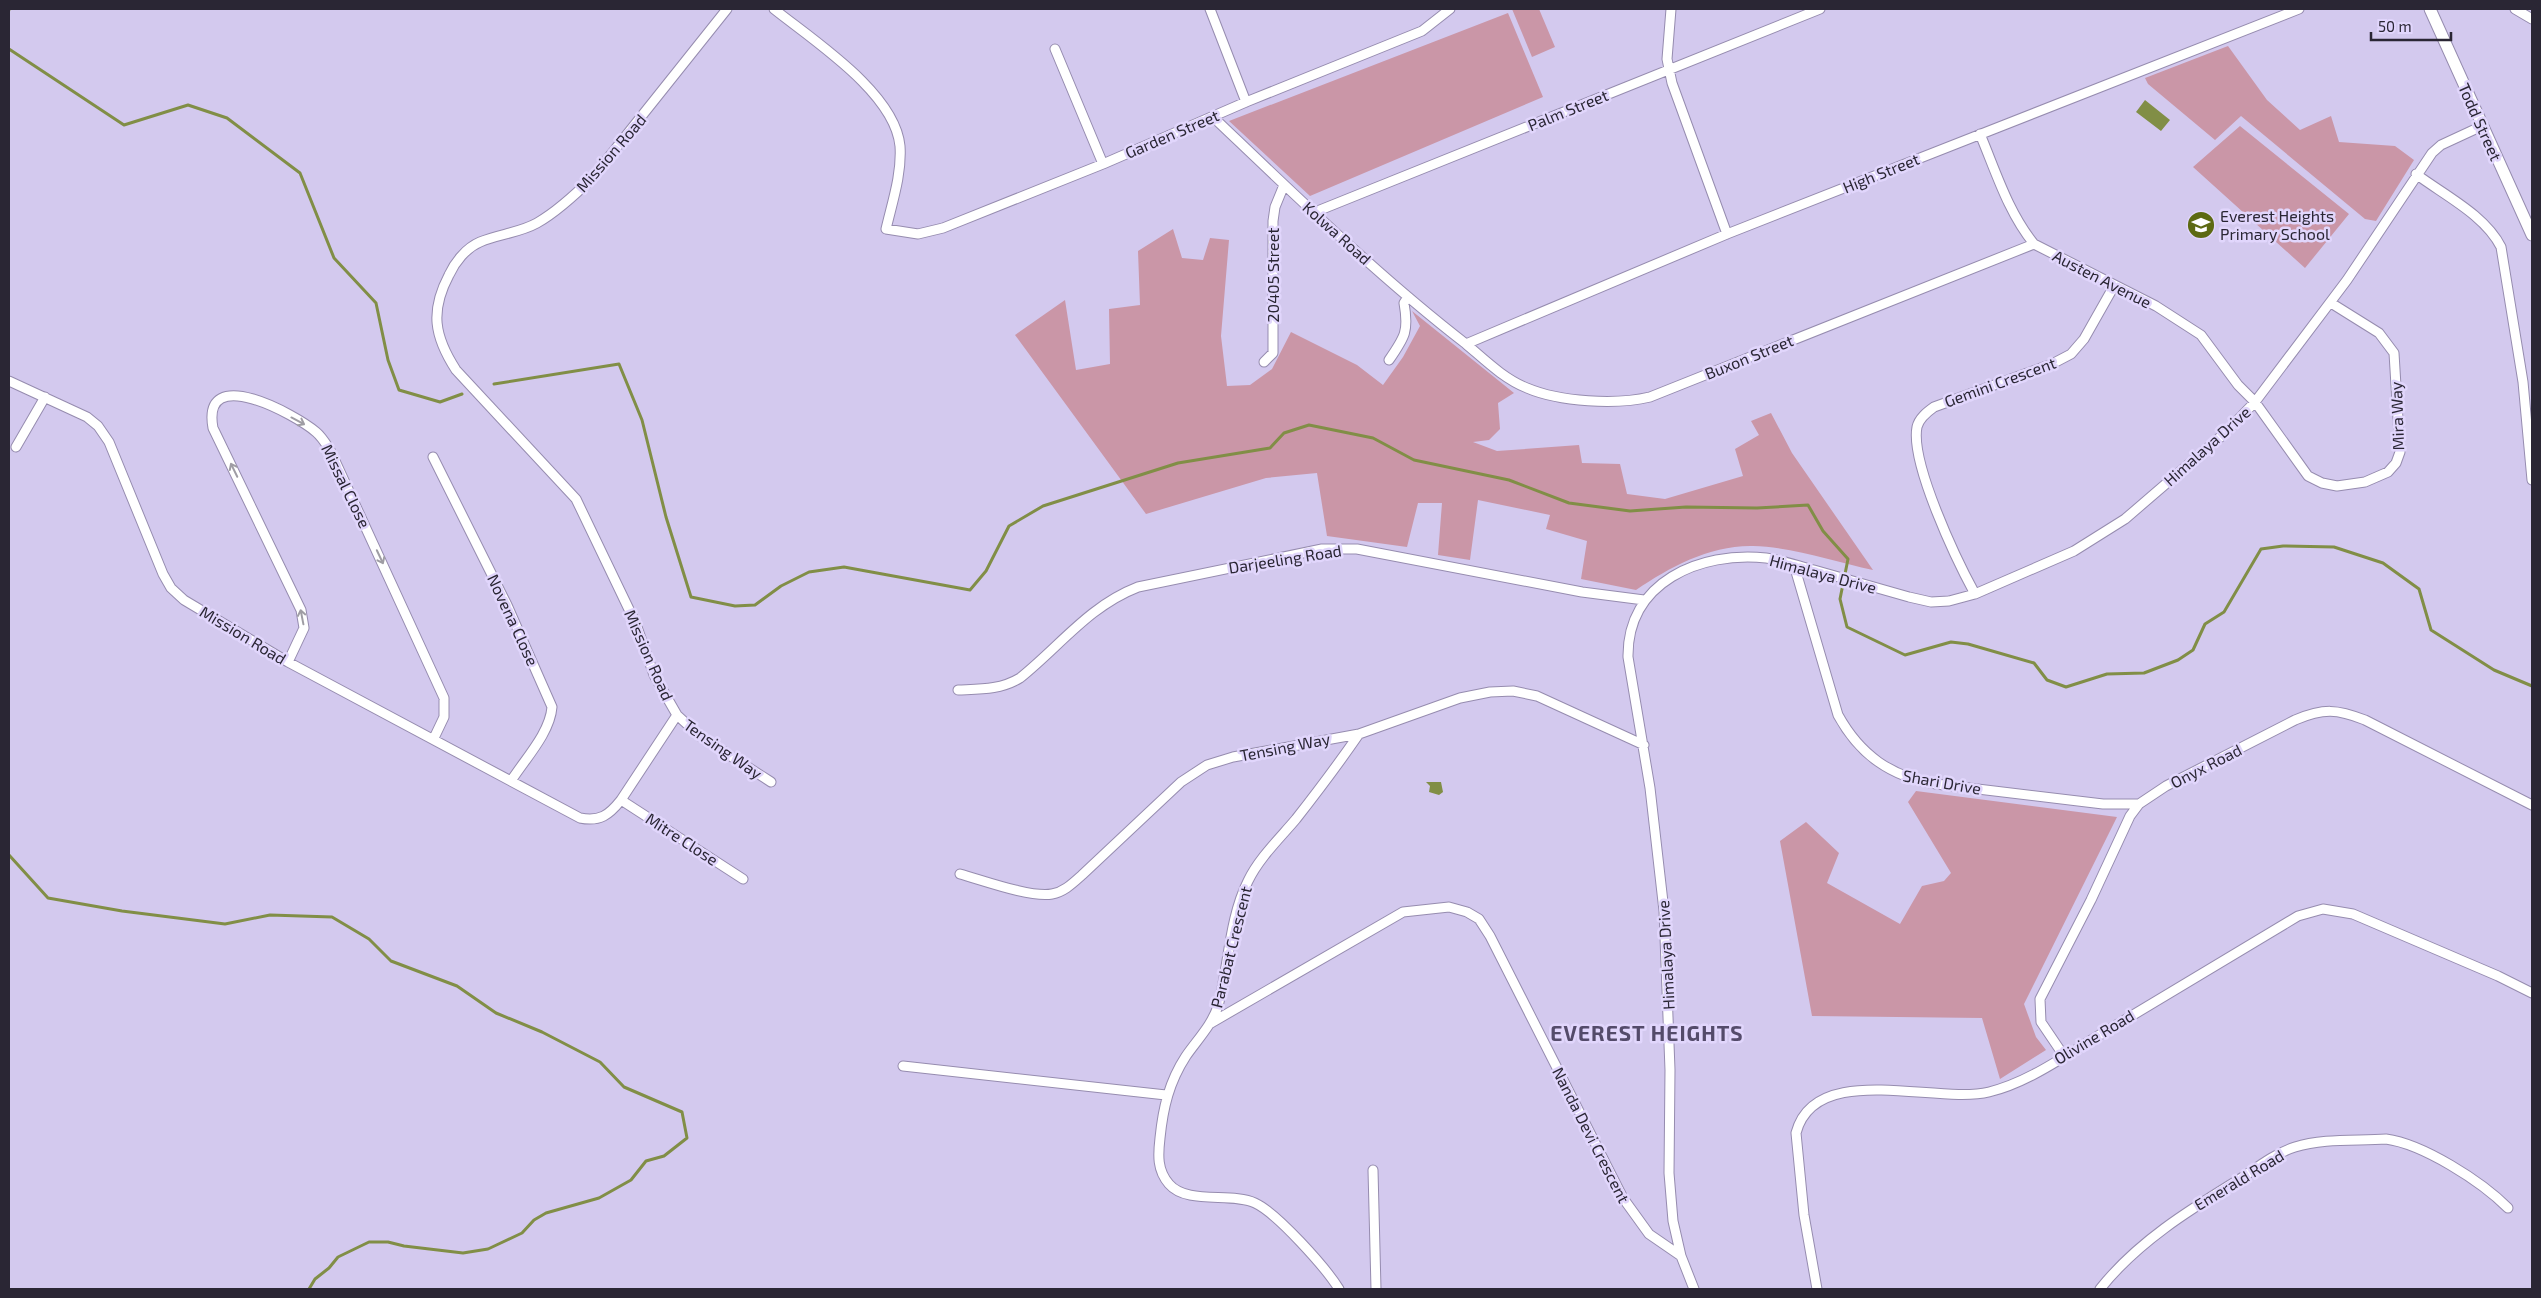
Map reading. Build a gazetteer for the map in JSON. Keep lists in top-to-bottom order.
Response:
{
  "streets": {
    "street": [
      "Palm Street",
      "Todd Street",
      "Garden Street",
      "Mission Road",
      "High Street",
      "Kolwa Road",
      "20405 Street",
      "Austen Avenue",
      "Buxon Street",
      "Gemini Crescent",
      "Mira Way",
      "Himalaya Drive",
      "Missal Close",
      "Darjeeling Road",
      "Novena Close",
      "Tensing Way",
      "Onyx Road",
      "Shari Drive",
      "Mitre Close",
      "Parabat Crescent",
      "Olivine Road",
      "Nanda Devi Crescent",
      "Emerald Road"
    ]
  },
  "crossings": [
    ["Palm Street", "Kolwa Road"],
    ["Todd Street", "Himalaya Drive"],
    ["Garden Street", "Kolwa Road"],
    ["Mission Road", "Missal Close"],
    ["Mission Road", "Novena Close"],
    ["Mission Road", "Tensing Way"],
    ["Mission Road", "Mitre Close"],
    ["High Street", "Kolwa Road"],
    ["High Street", "Austen Avenue"],
    ["High Street", "Buxon Street"],
    ["Kolwa Road", "20405 Street"],
    ["Kolwa Road", "Buxon Street"],
    ["Austen Avenue", "Buxon Street"],
    ["Austen Avenue", "Gemini Crescent"],
    ["Austen Avenue", "Mira Way"],
    ["Austen Avenue", "Himalaya Drive"],
    ["Gemini Crescent", "Himalaya Drive"],
    ["Mira Way", "Himalaya Drive"],
    ["Himalaya Drive", "Darjeeling Road"],
    ["Himalaya Drive", "Tensing Way"],
    ["Himalaya Drive", "Shari Drive"],
    ["Himalaya Drive", "Nanda Devi Crescent"],
    ["Tensing Way", "Parabat Crescent"],
    ["Onyx Road", "Shari Drive"],
    ["Onyx Road", "Olivine Road"],
    ["Parabat Crescent", "Nanda Devi Crescent"]
  ],
  "districts": ["EVEREST HEIGHTS"],
  "places": {
    "school or university": ["Everest Heights Primary School"]
  },
  "scale_bar": "50 m"
}
